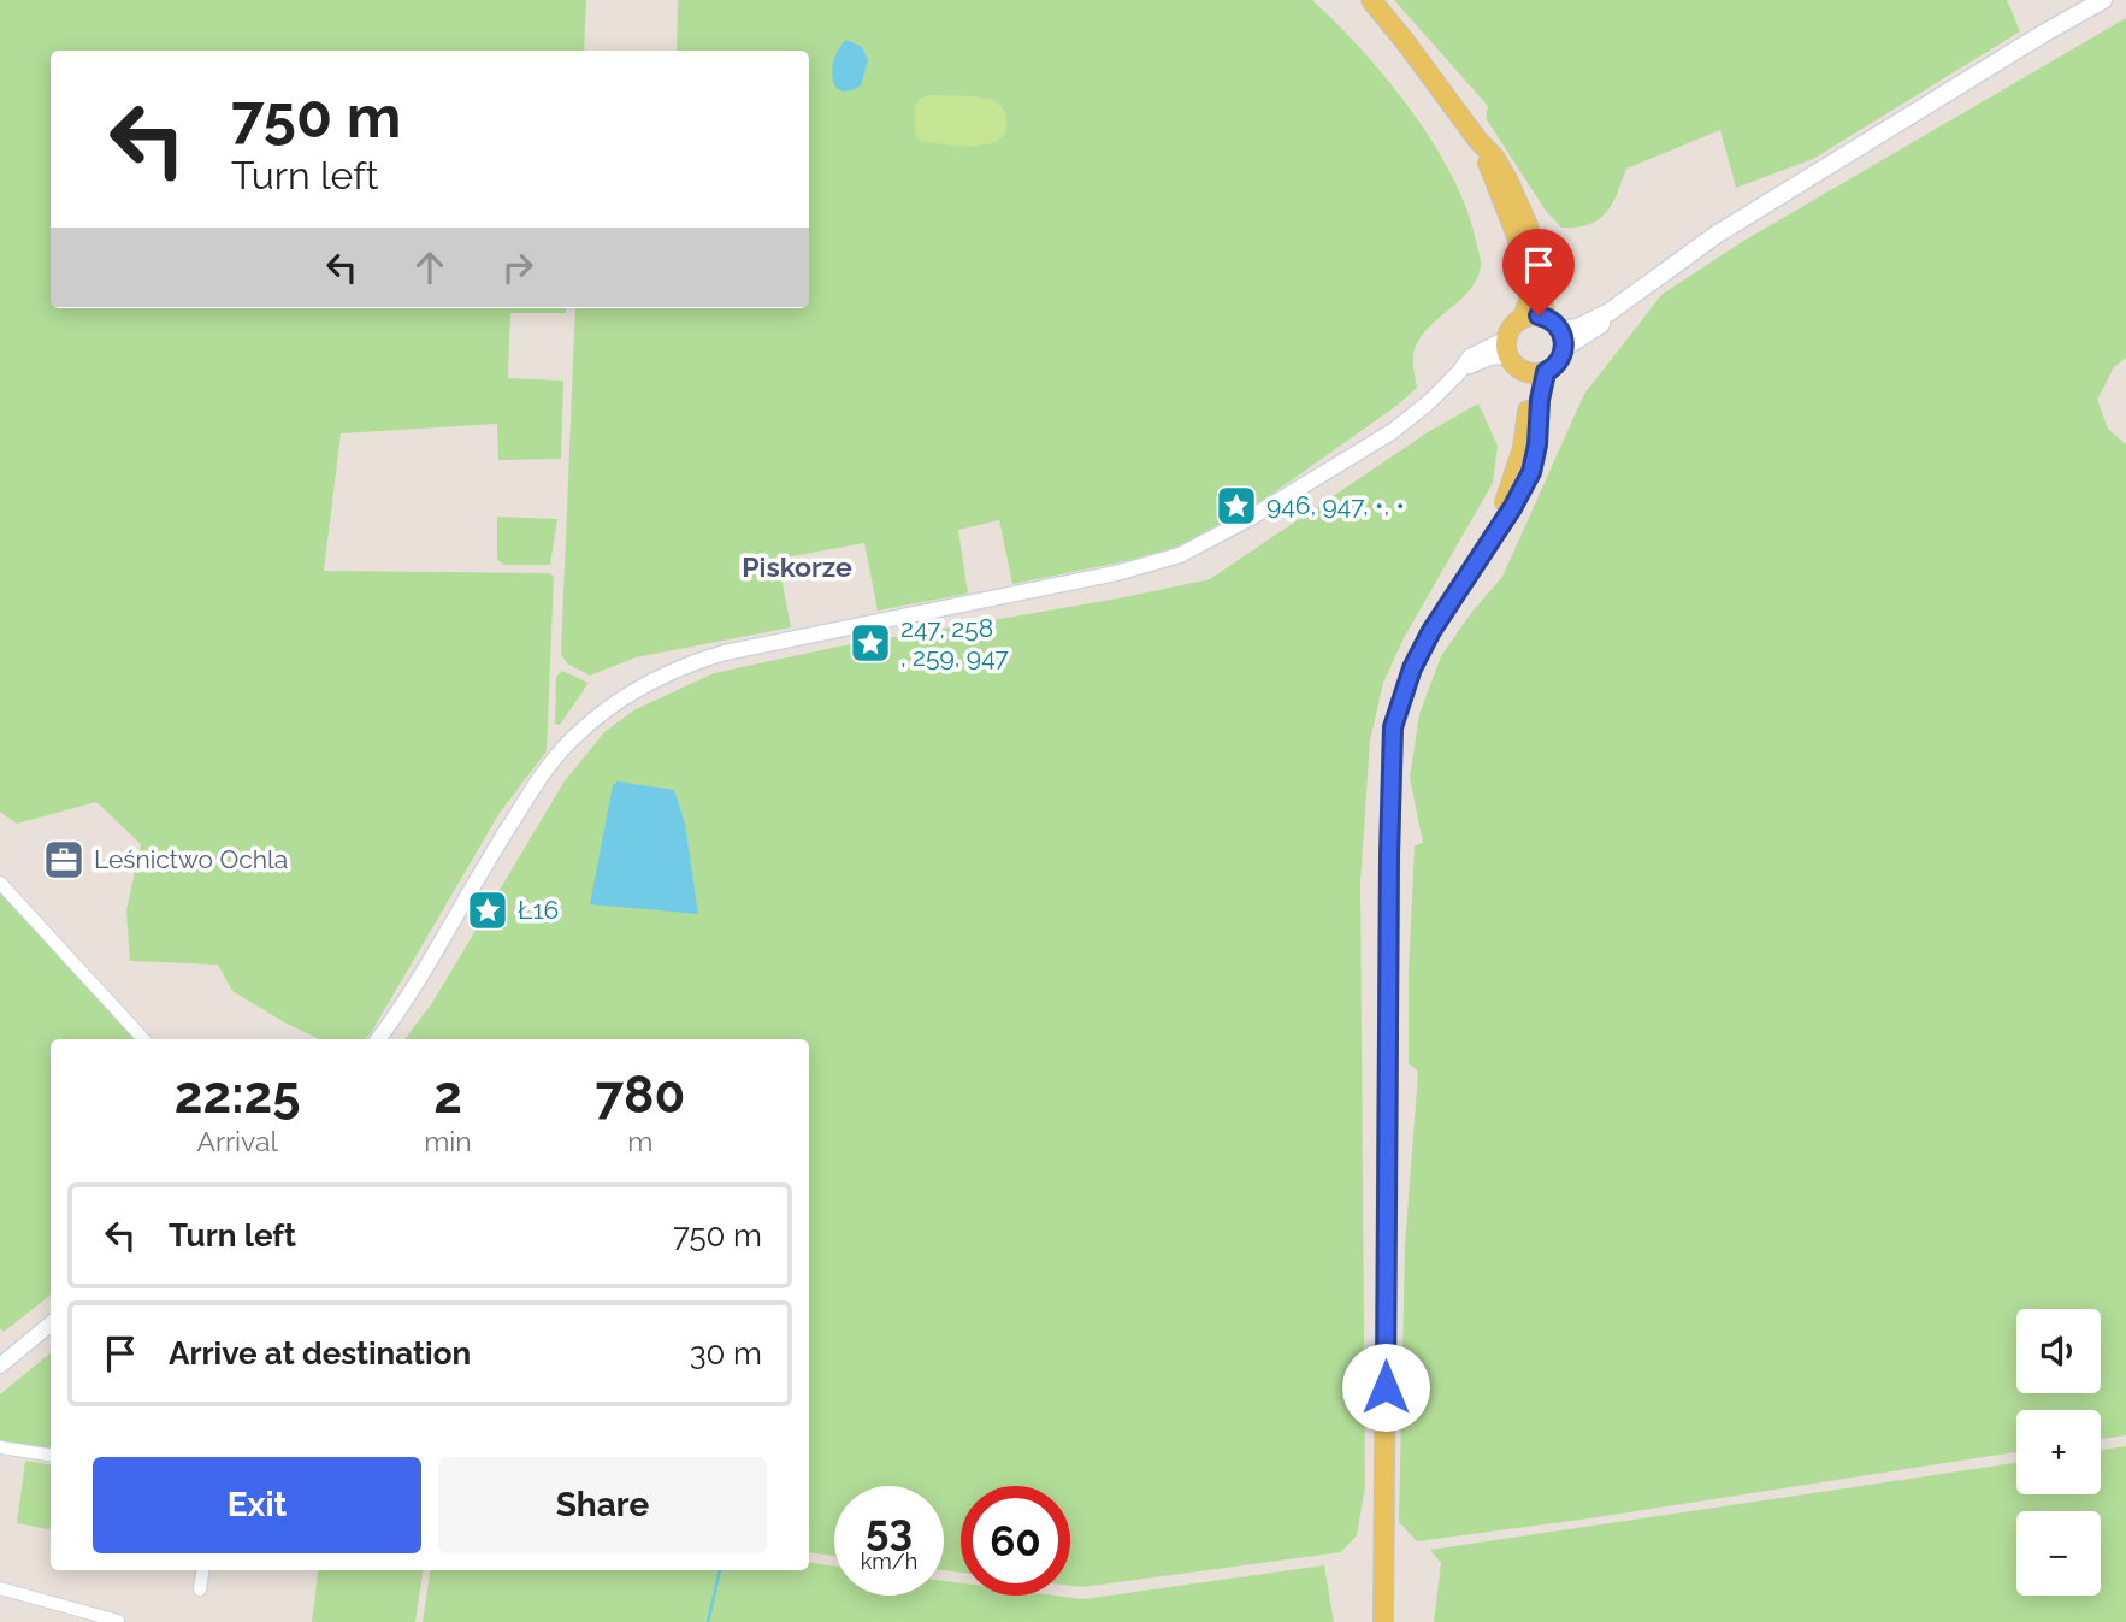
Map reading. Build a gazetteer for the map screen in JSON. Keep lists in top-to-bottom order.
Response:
{
  "districts": ["Piskorze"],
  "places": {
    "place": ["946, 947, •, •", "247, 258 , 259, 947", "Ł16"],
    "office": ["Leśnictwo Ochla"]
  },
  "page": {
    "turn": ["750 m", "Turn left"],
    "eta": [
      "22:25",
      "Arrival",
      "2",
      "min",
      "780",
      "m"
    ],
    "list": [
      {
        "name": "Turn left",
        "value": "750 m"
      },
      {
        "name": "Arrive at destination",
        "value": "30 m"
      }
    ],
    "map_buttons": ["+", "−"],
    "buttons": ["Exit", "Share"],
    "speed": "53 km/h",
    "limit": "60"
  }
}
